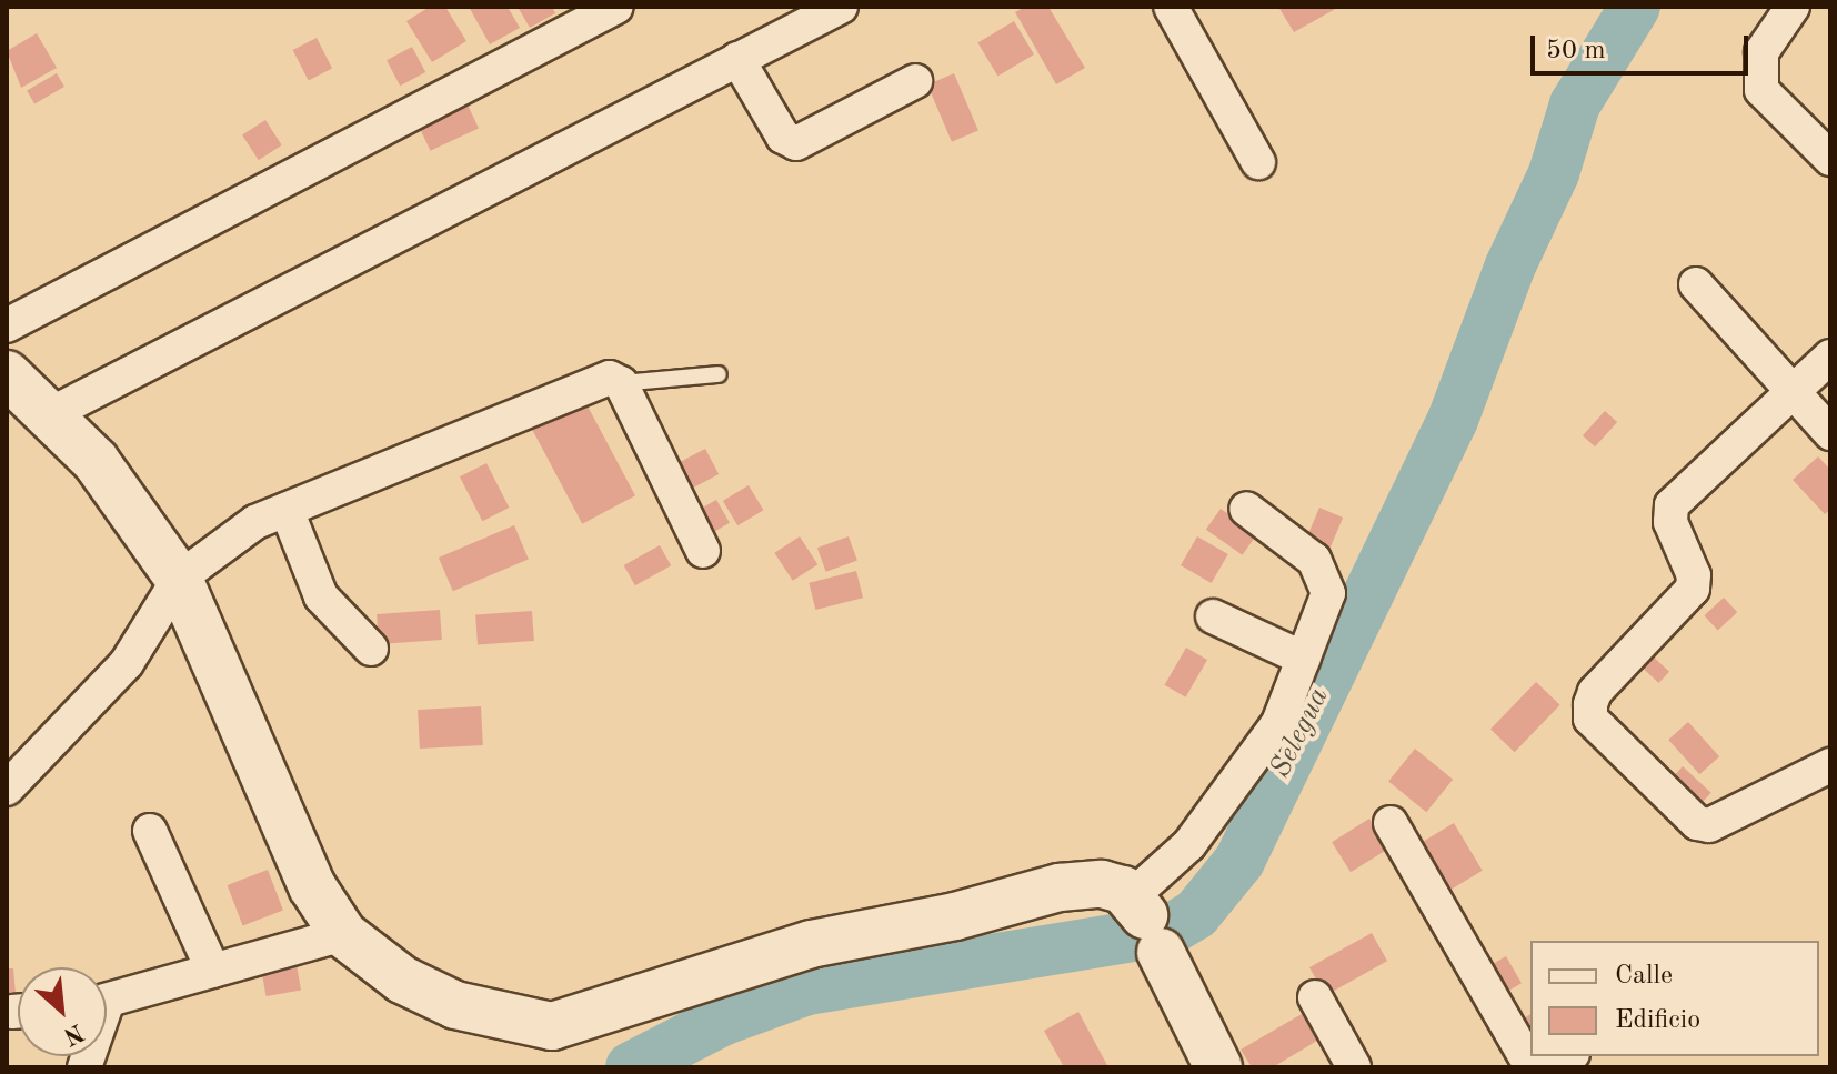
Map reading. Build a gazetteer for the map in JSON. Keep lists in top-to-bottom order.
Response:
{
  "water": ["Selegua"],
  "legend": ["Calle", "Edificio"],
  "scale_bar": "50 m",
  "north": "bottom right"
}
